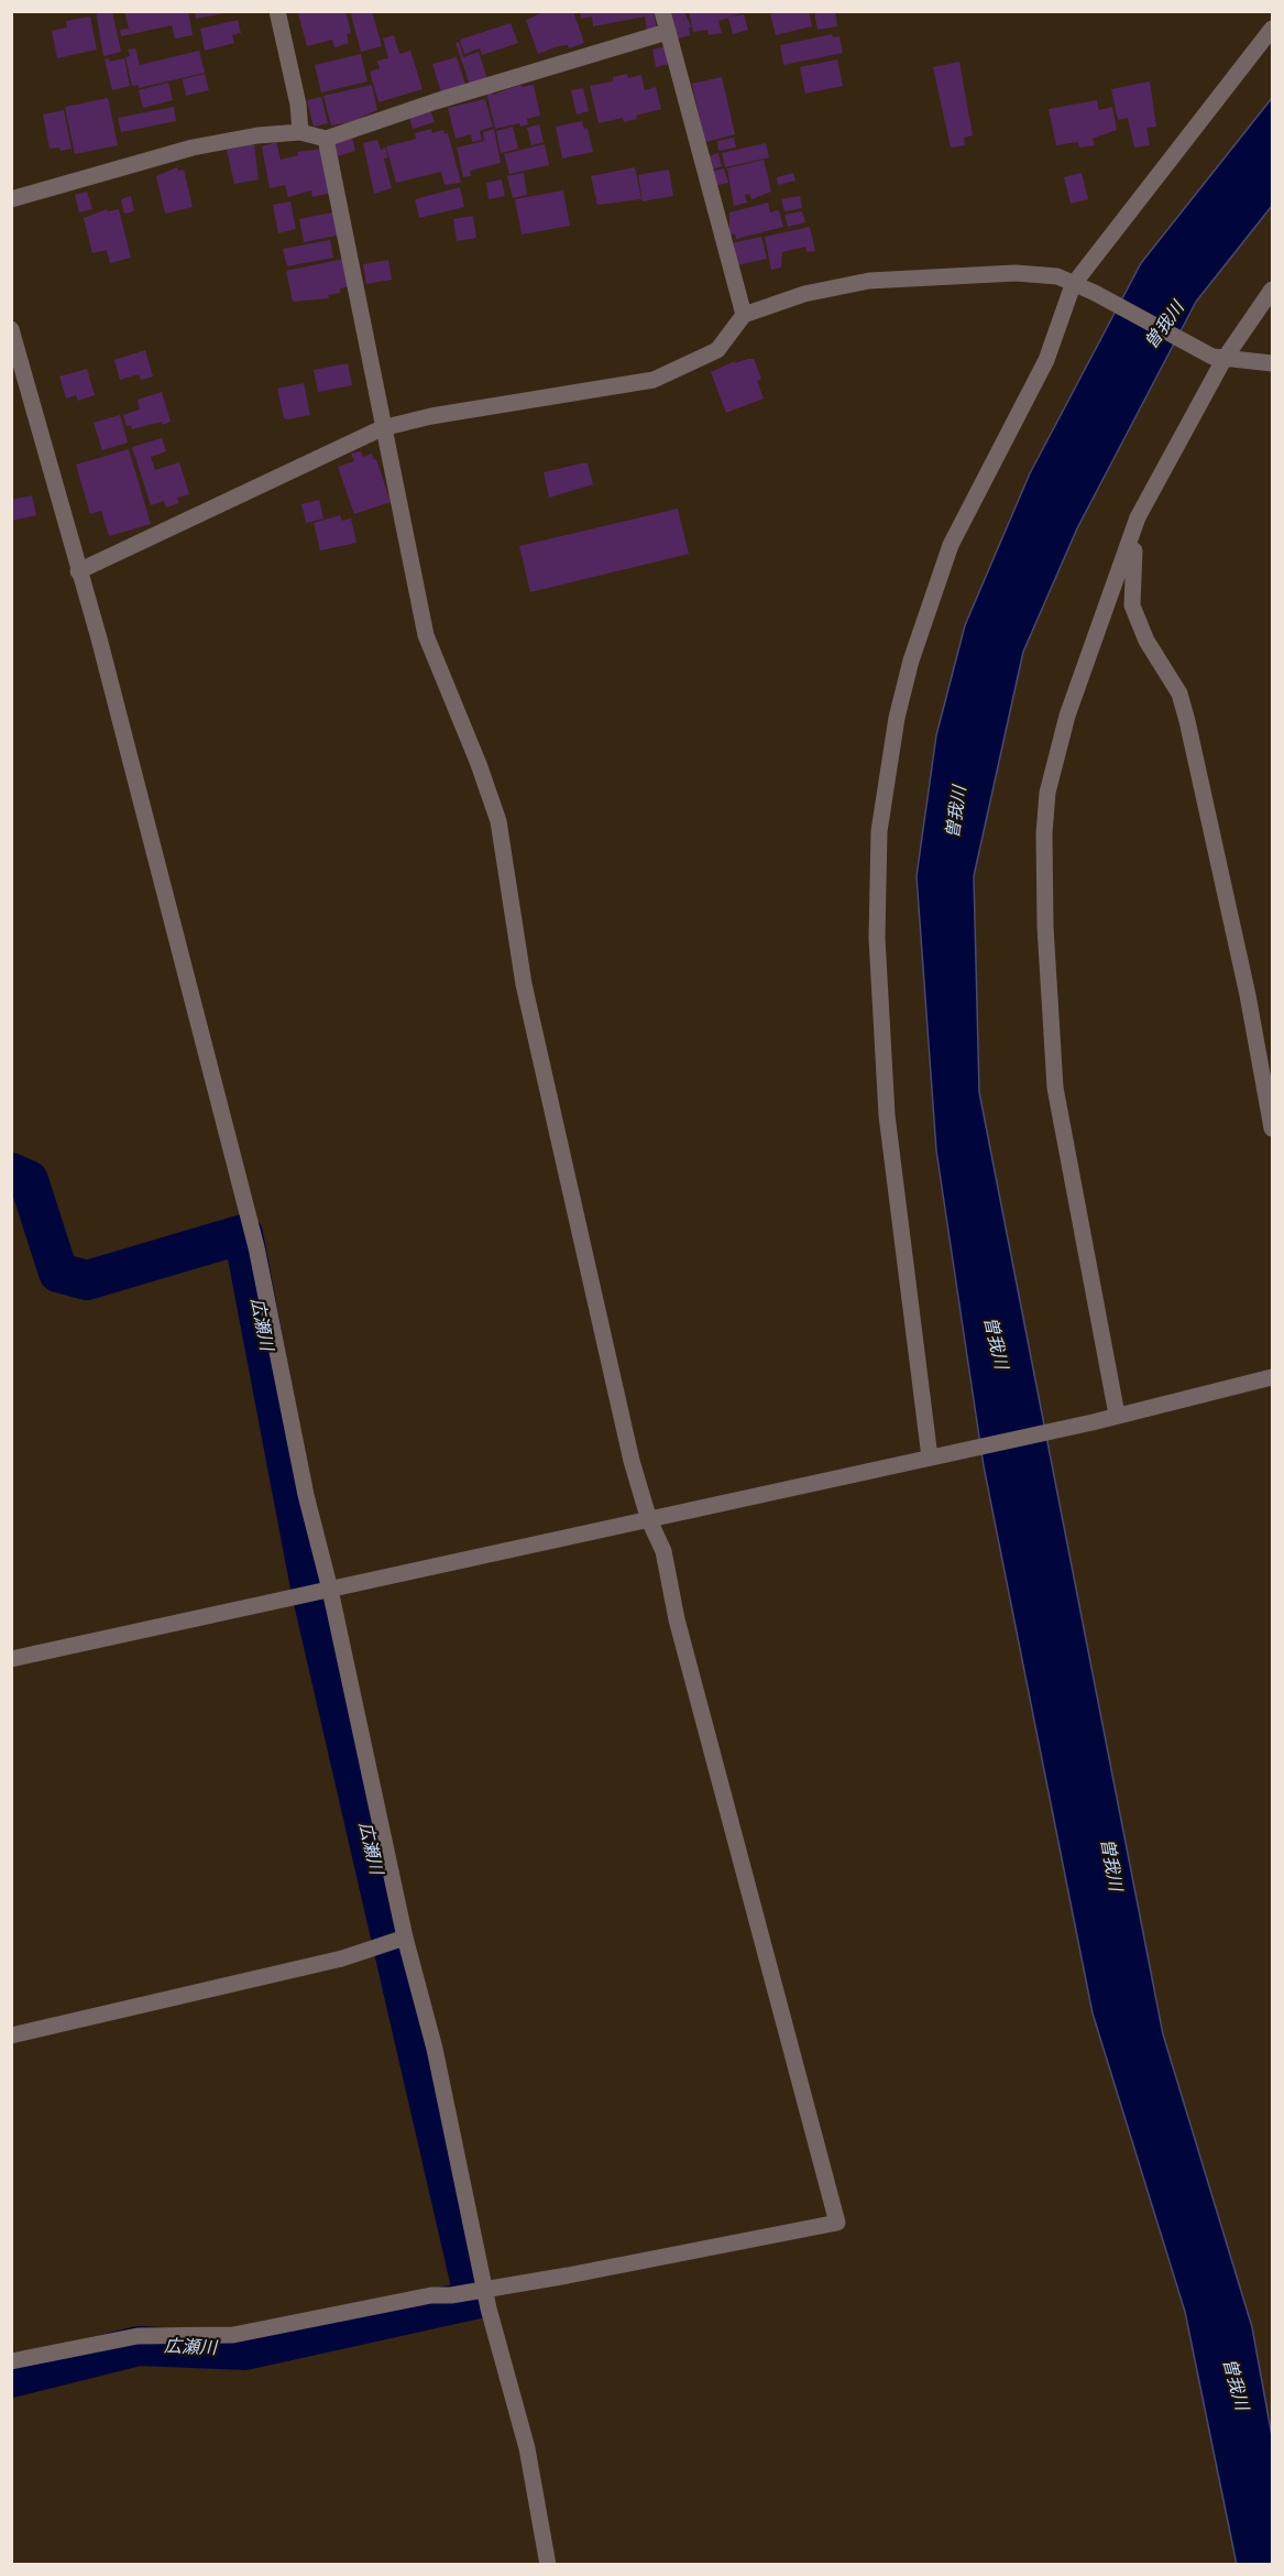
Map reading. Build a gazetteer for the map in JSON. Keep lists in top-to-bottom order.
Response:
{
  "water": ["曽我川", "広瀬川"]
}
